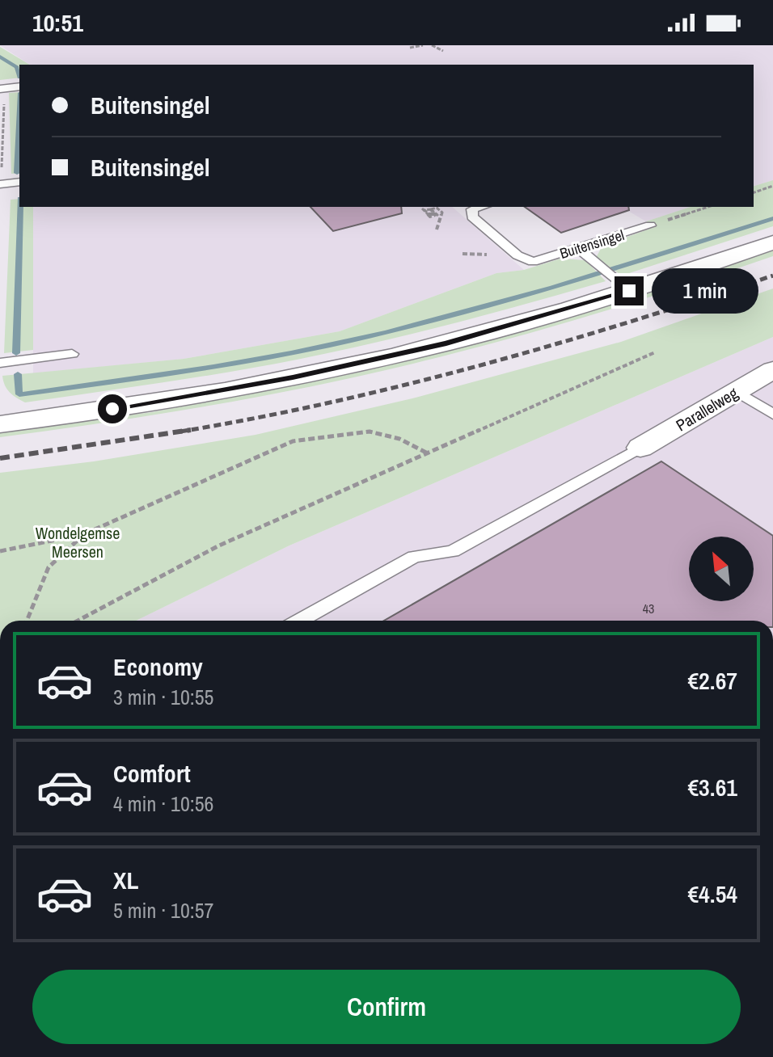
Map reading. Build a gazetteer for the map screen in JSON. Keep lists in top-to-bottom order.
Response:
{
  "streets": {
    "street": ["Parallelweg"],
    "lane": ["Buitensingel"]
  },
  "parks": ["Wondelgemse Meersen"],
  "house_numbers": ["43"],
  "north": "top left",
  "page": {
    "status": "10:51",
    "banner": ["Buitensingel", "Buitensingel"],
    "bubble": "1 min",
    "list": [
      {
        "name": "Economy",
        "note": "3 min · 10:55",
        "value": "€2.67"
      },
      {
        "name": "Comfort",
        "note": "4 min · 10:56",
        "value": "€3.61"
      },
      {
        "name": "XL",
        "note": "5 min · 10:57",
        "value": "€4.54"
      }
    ],
    "buttons": "Confirm"
  }
}
